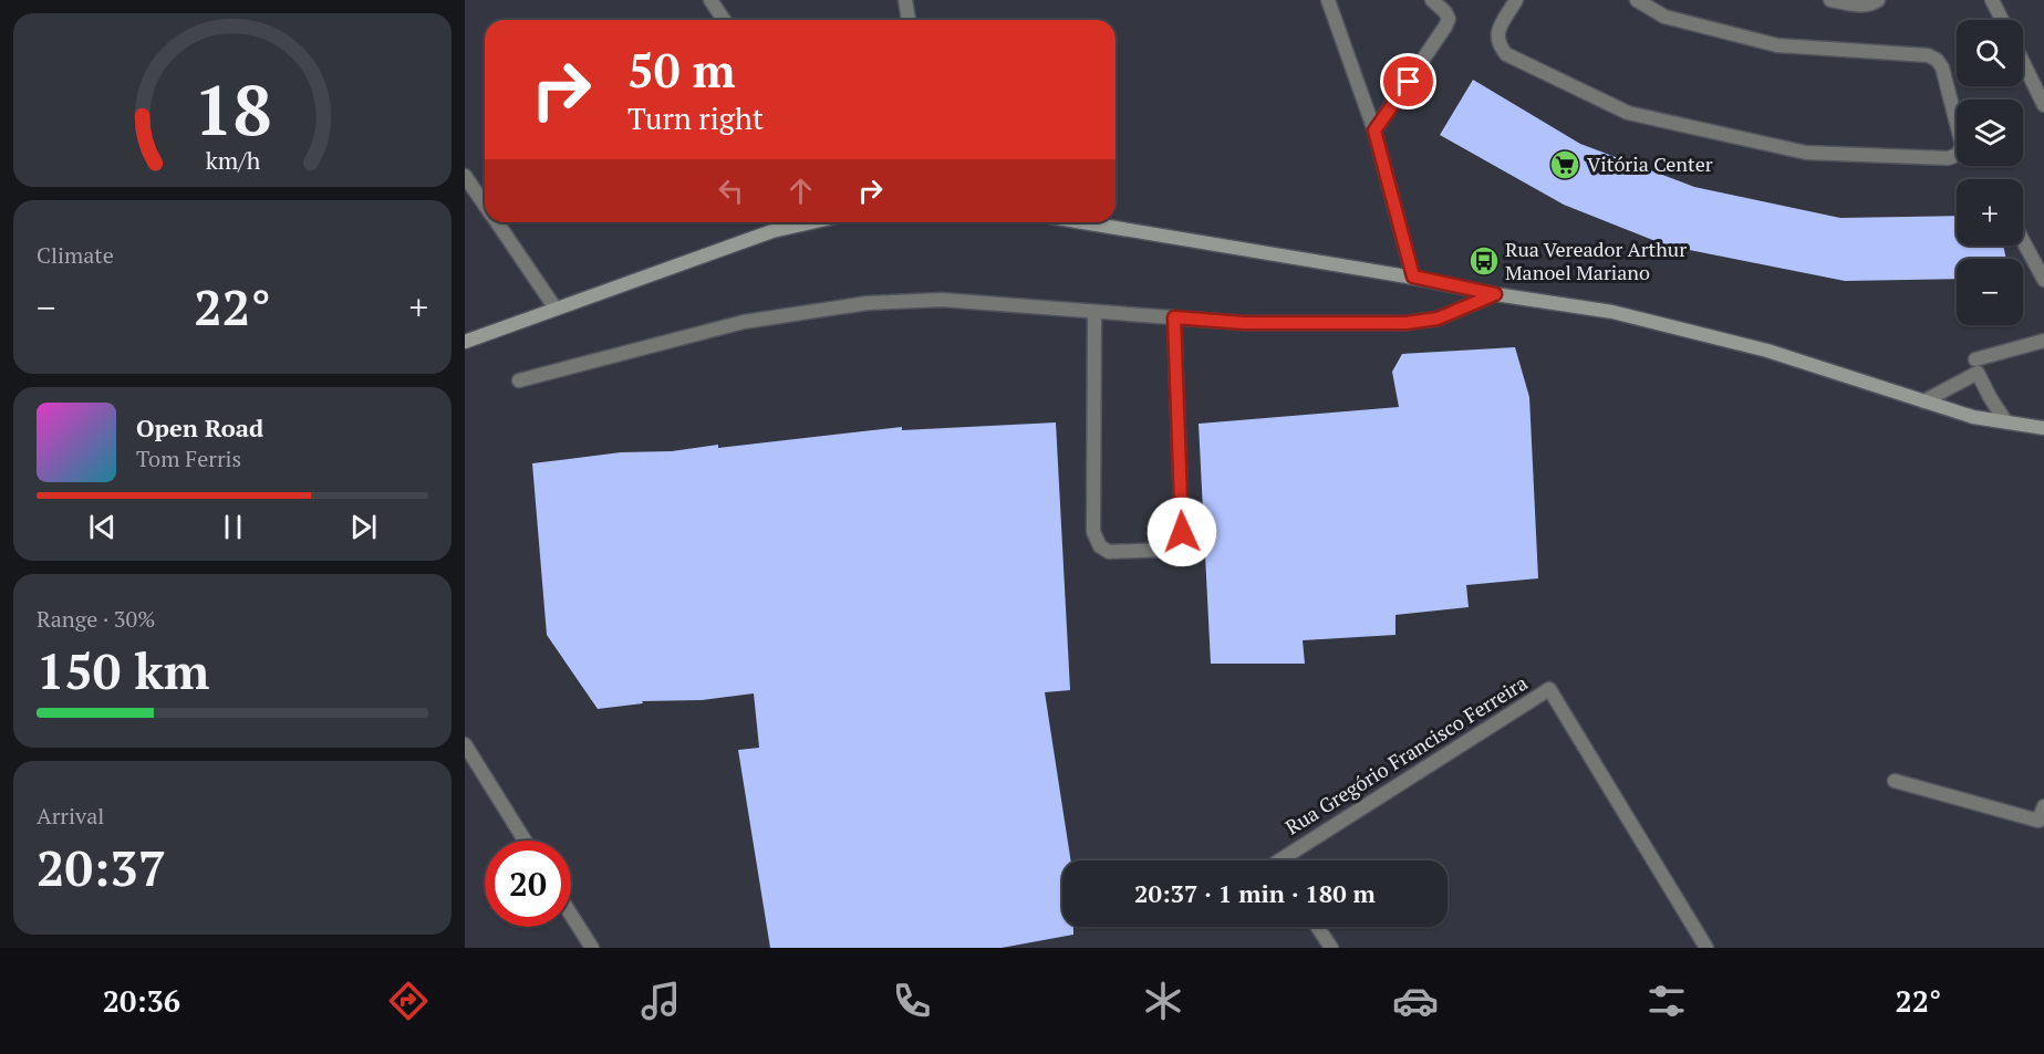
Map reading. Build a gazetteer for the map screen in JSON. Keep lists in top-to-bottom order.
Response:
{
  "streets": {
    "street": ["Rua Gregório Francisco Ferreira"]
  },
  "places": {
    "supermarket": ["Vitória Center"],
    "bus stop": ["Rua Vereador Arthur Manoel Mariano"]
  },
  "page": {
    "map_buttons": ["+", "−"],
    "turn": ["50 m", "Turn right"],
    "tile": [
      "Climate",
      ["Range · 30%", "150 km"],
      ["Arrival", "20:37"]
    ],
    "heat": ["−", "22°", "+"],
    "song": ["Open Road", "Tom Ferris"],
    "limit": "20",
    "trip": "20:37 · 1 min · 180 m",
    "tabs": ["20:36", "22°"],
    "gauge": ["18", "km/h"]
  }
}
